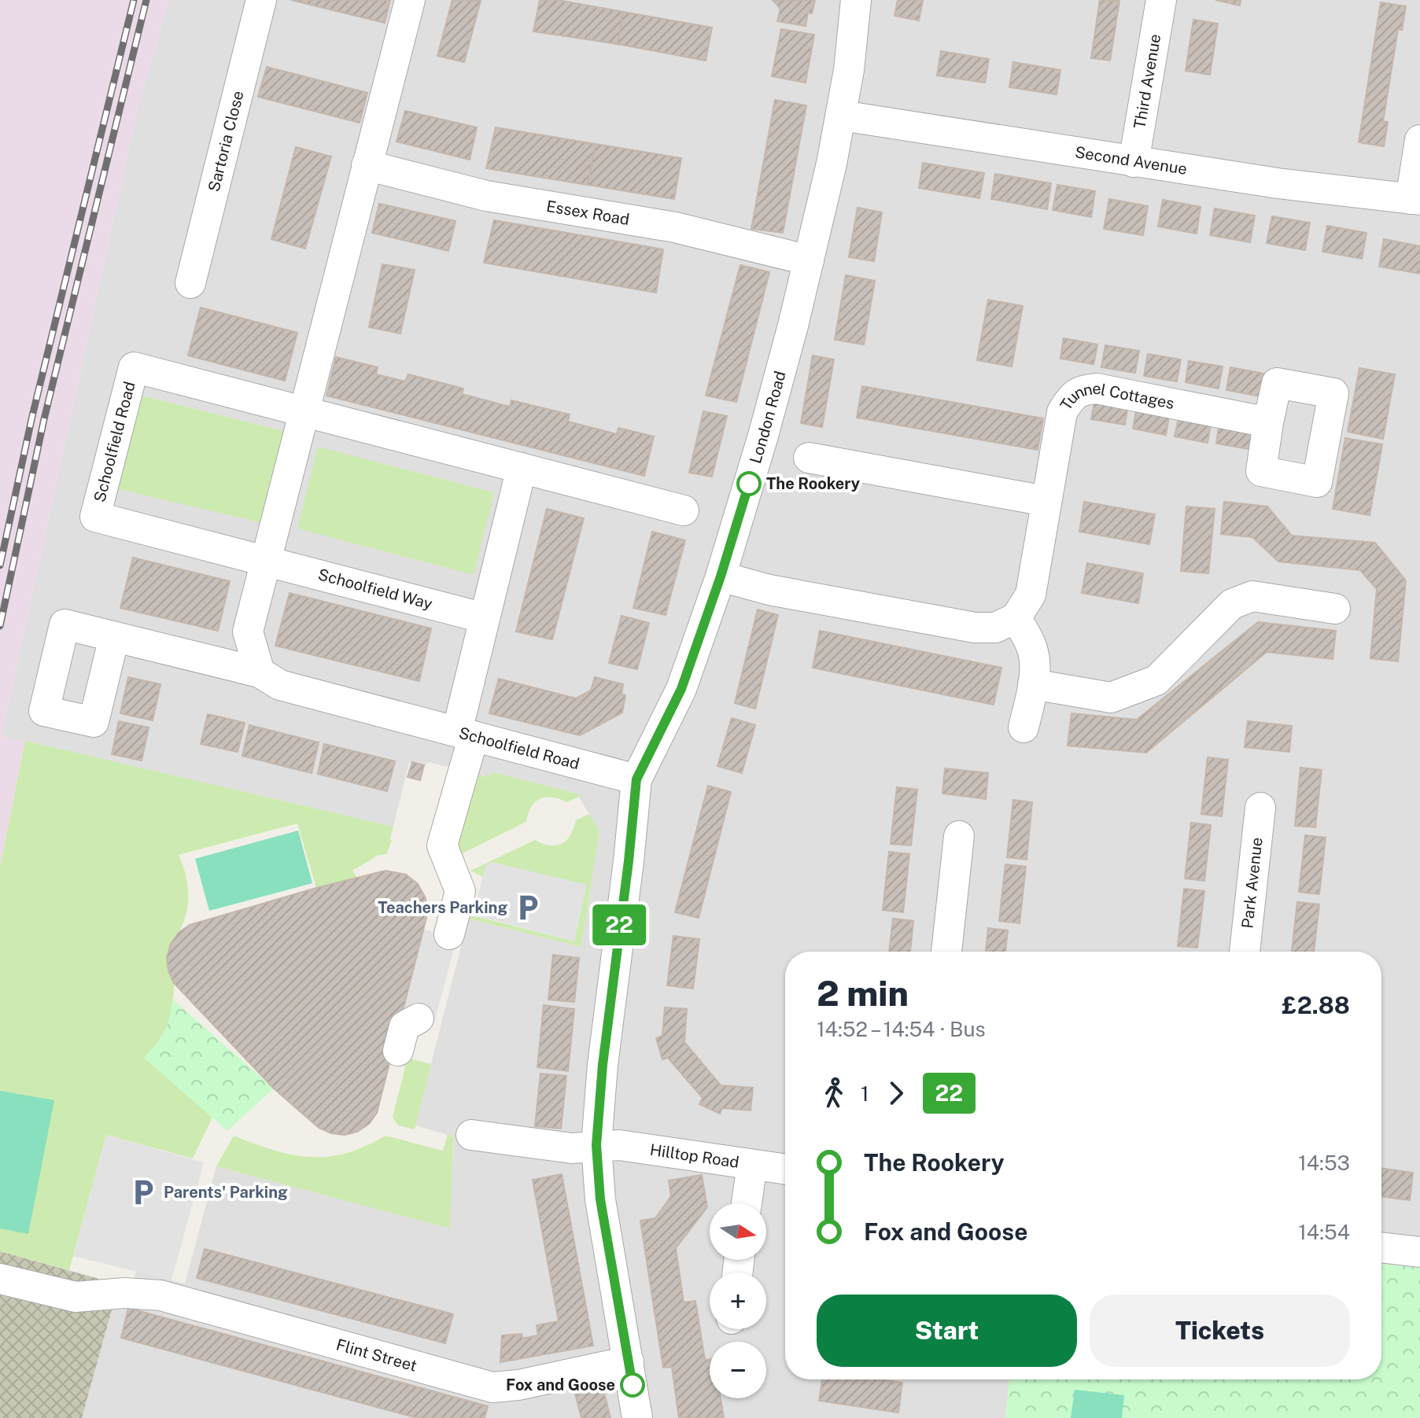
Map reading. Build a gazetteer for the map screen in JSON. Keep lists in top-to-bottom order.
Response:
{
  "streets": {
    "street": [
      "Third Avenue",
      "Sartoria Close",
      "Second Avenue",
      "Essex Road",
      "Tunnel Cottages",
      "London Road",
      "Schoolfield Road",
      "Schoolfield Way",
      "Park Avenue",
      "Hilltop Road",
      "Flint Street"
    ]
  },
  "crossings": [
    ["Third Avenue", "Second Avenue"],
    ["Second Avenue", "London Road"],
    ["Essex Road", "London Road"],
    ["London Road", "Schoolfield Road"],
    ["London Road", "Hilltop Road"],
    ["London Road", "Flint Street"],
    ["Schoolfield Road", "Schoolfield Way"]
  ],
  "places": {
    "other": ["The Rookery", "Fox and Goose"],
    "parking": ["Teachers Parking", "Parents' Parking"]
  },
  "lines": ["bus line 22"],
  "north": "right",
  "page": {
    "on_map": "22",
    "heading": ["2 min", "14:52 – 14:54 · Bus", "£2.88"],
    "legs": ["1", "22"],
    "list": [
      {
        "name": "The Rookery",
        "value": "14:53"
      },
      {
        "name": "Fox and Goose",
        "value": "14:54"
      }
    ],
    "map_buttons": ["+", "−"],
    "buttons": ["Start", "Tickets"]
  }
}
